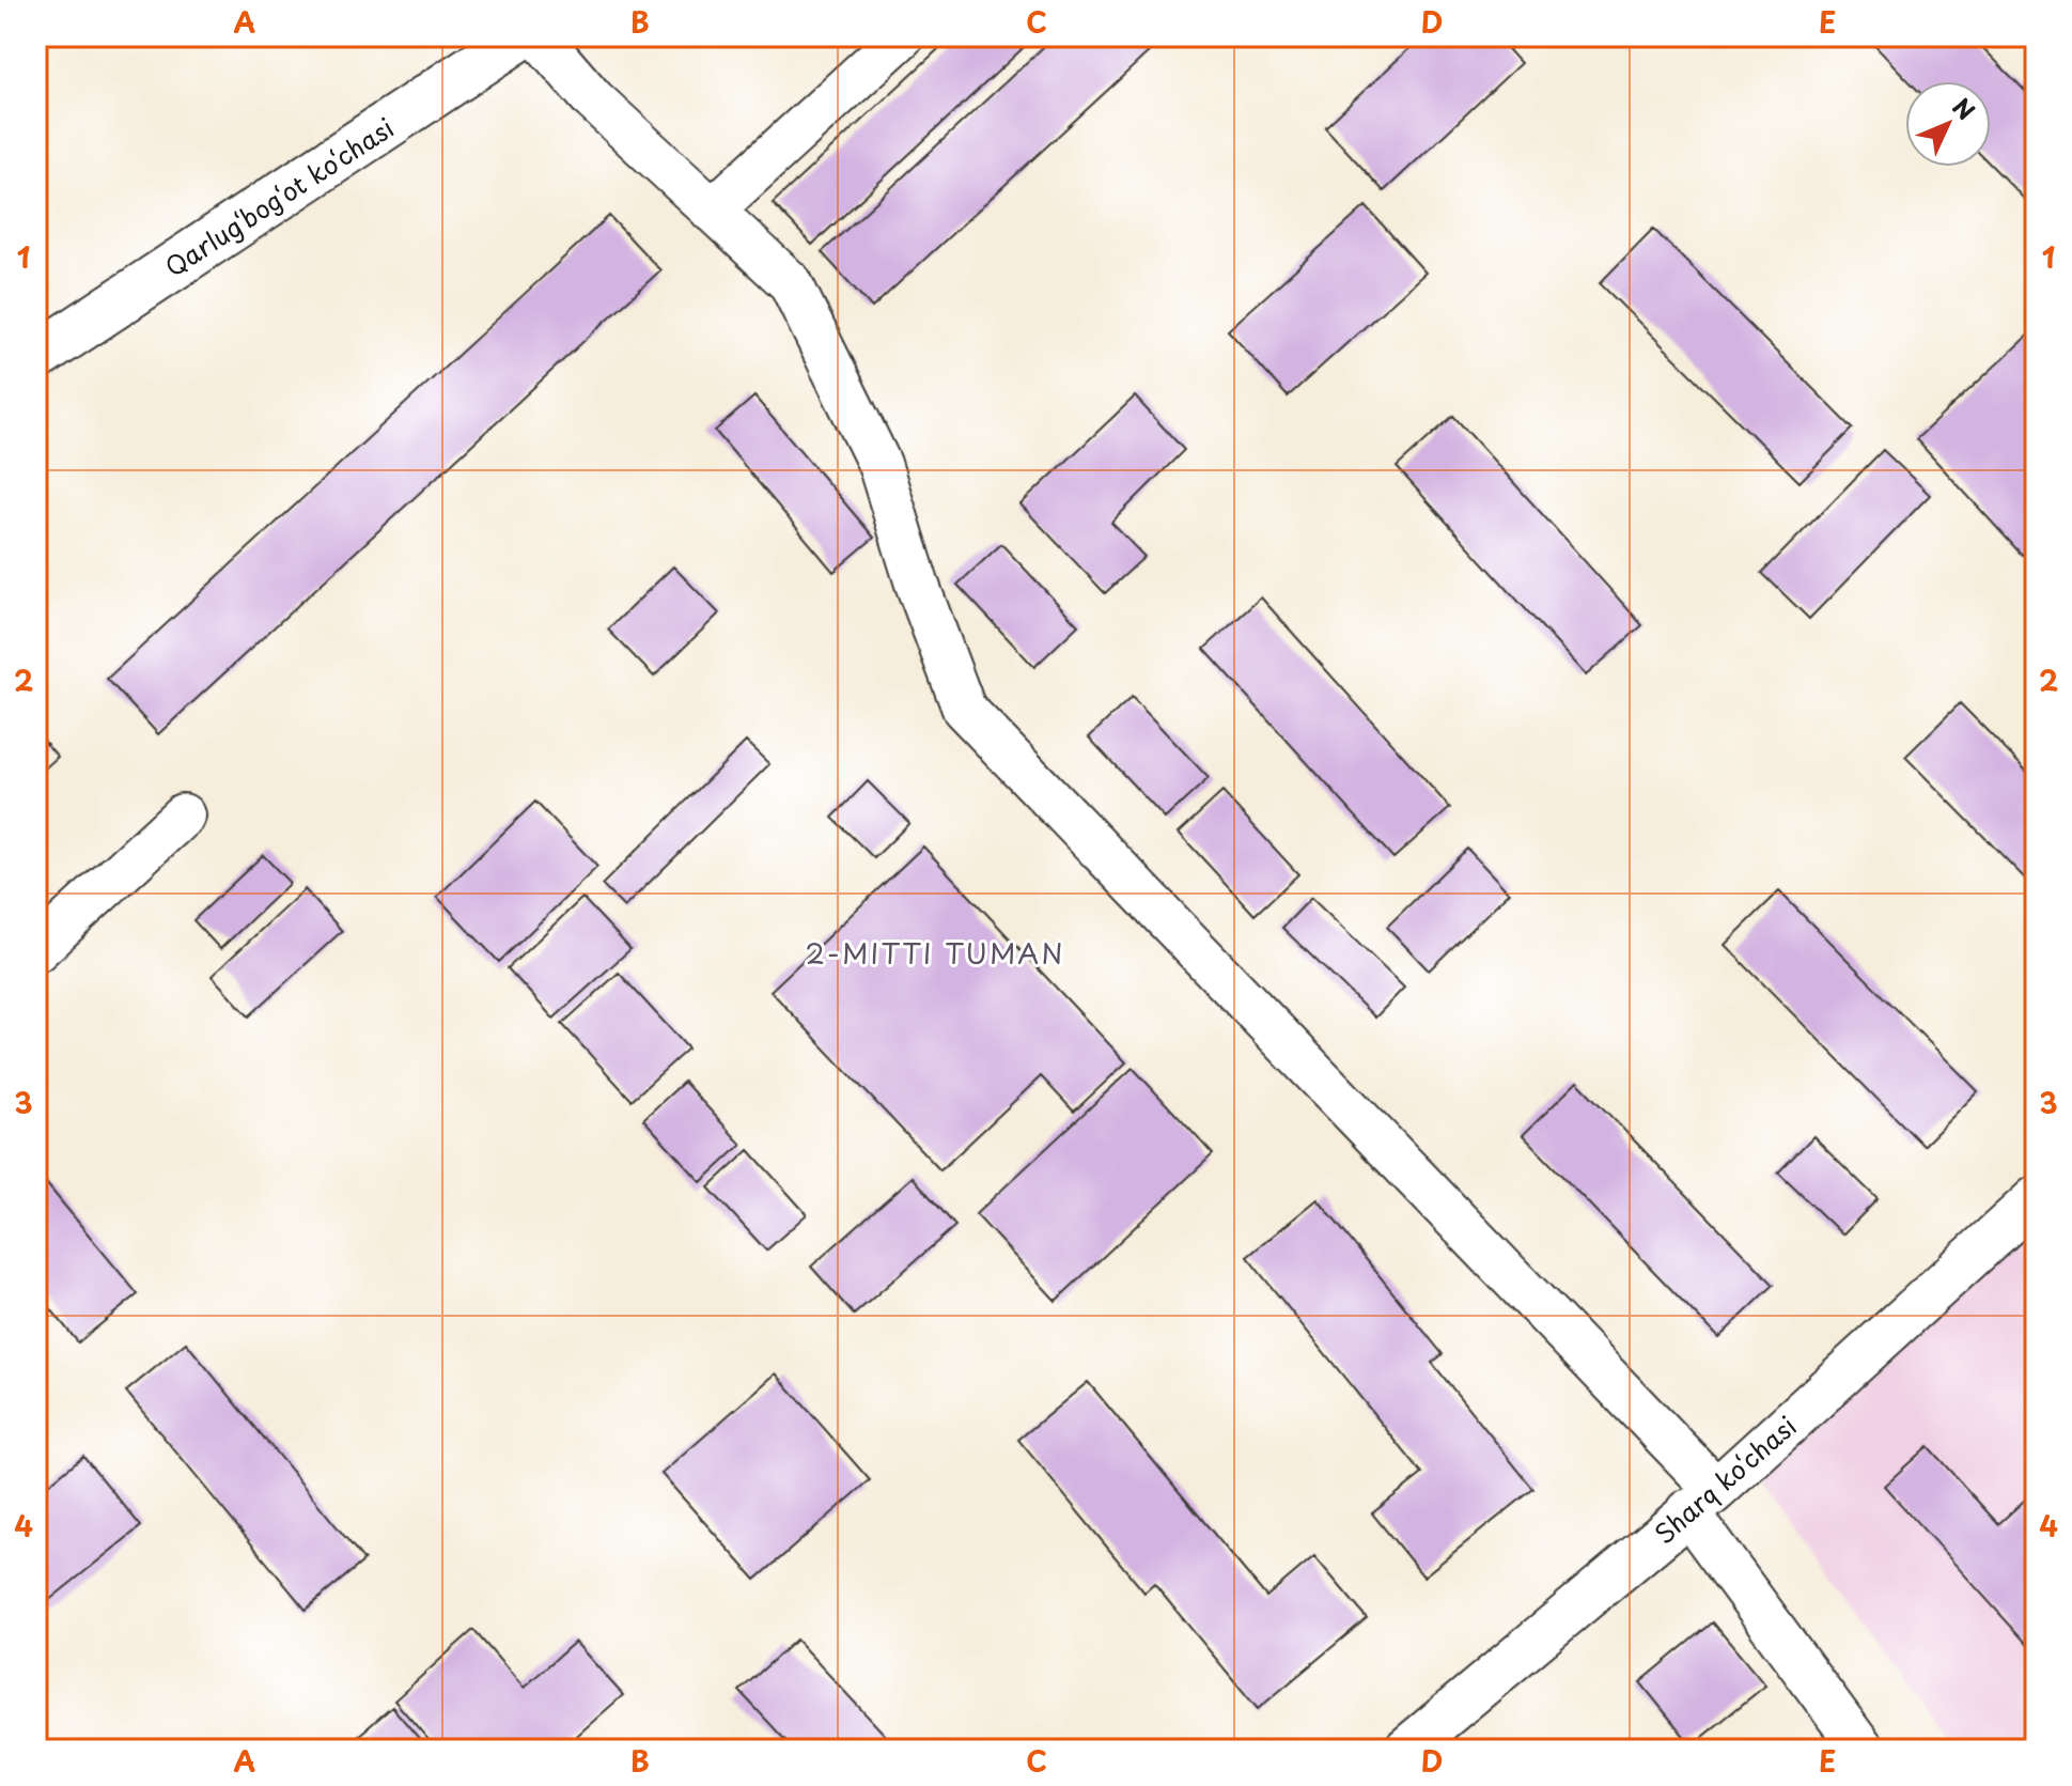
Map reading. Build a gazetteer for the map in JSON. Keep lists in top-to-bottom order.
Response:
{
  "streets": {
    "main road": ["Qarlug‘bog‘ot ko‘chasi"],
    "street": ["Sharq ko‘chasi"]
  },
  "districts": ["2-MITTI TUMAN"],
  "north": "top right",
  "grid": {
    "columns": [
      "A",
      "B",
      "C",
      "D",
      "E"
    ],
    "rows": [
      "1",
      "2",
      "3",
      "4"
    ]
  }
}
